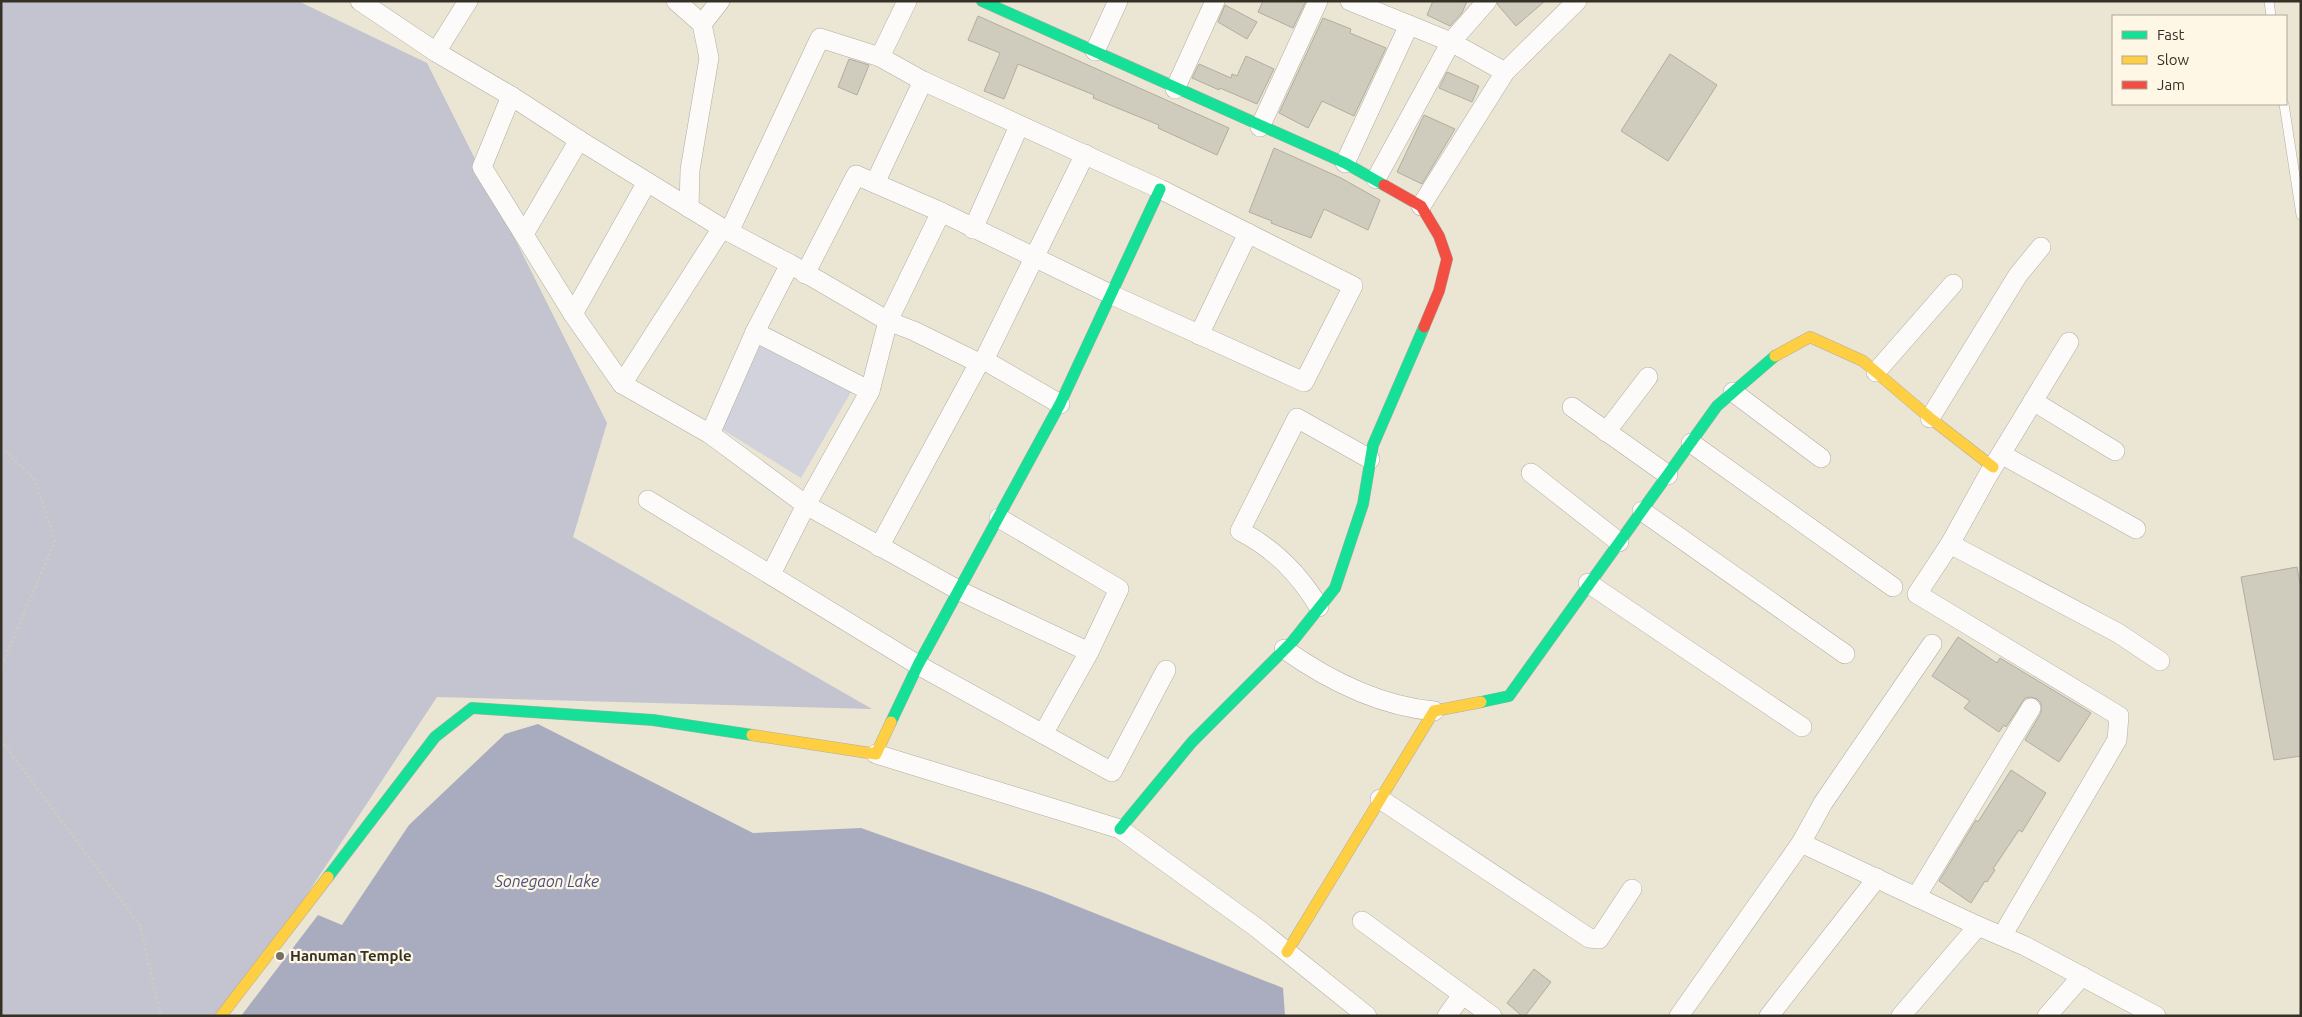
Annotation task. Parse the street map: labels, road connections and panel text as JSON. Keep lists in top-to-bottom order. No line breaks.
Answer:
{"water":["Sonegaon Lake"],"places":["Hanuman Temple"],"legend":["Fast","Slow","Jam"]}
